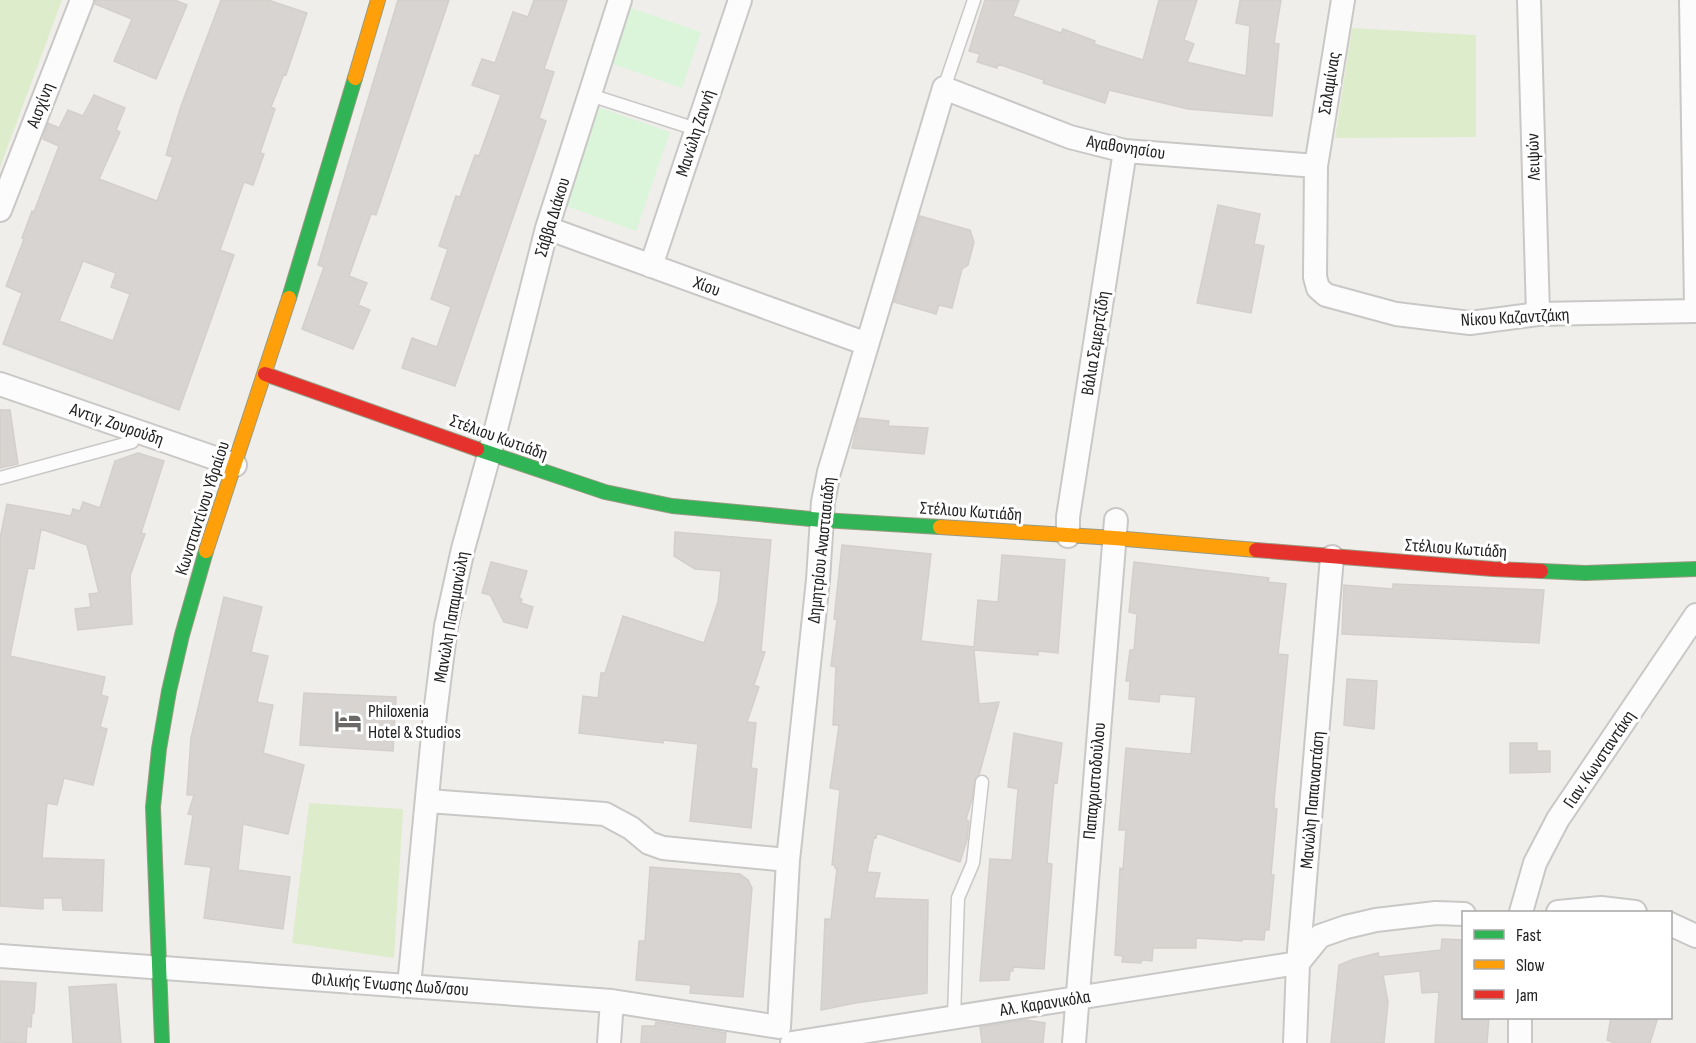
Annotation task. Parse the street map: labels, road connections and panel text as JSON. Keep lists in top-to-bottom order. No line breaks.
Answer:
{"streets":{"street":["Σαλαμίνας","Αισχίνη","Μανώλη Ζαννή","Αγαθονησίου","Λειψών","Σάββα Διάκου","Χίου","Νίκου Καζαντζάκη","Βάλια Σεμερτζίδη","Αντιγ. Ζουρούδη","Στέλιου Κωτιάδη","Κωνσταντίνου Υδραίου","Δημητρίου Αναστασιάδη","Μανώλη Παπαμανώλη","Γιαν. Κωνσταντάκη","Παπαχριστοδούλου","Μανώλη Παπαναστάση","Φιλικής Ένωσης Δωδ/σου","Αλ. Καρανικόλα"]},"crossings":[["Σαλαμίνας","Αγαθονησίου"],["Σαλαμίνας","Νίκου Καζαντζάκη"],["Μανώλη Ζαννή","Χίου"],["Αγαθονησίου","Νίκου Καζαντζάκη"],["Αγαθονησίου","Βάλια Σεμερτζίδη"],["Αγαθονησίου","Δημητρίου Αναστασιάδη"],["Λειψών","Νίκου Καζαντζάκη"],["Σάββα Διάκου","Χίου"],["Σάββα Διάκου","Στέλιου Κωτιάδη"],["Σάββα Διάκου","Μανώλη Παπαμανώλη"],["Χίου","Δημητρίου Αναστασιάδη"],["Βάλια Σεμερτζίδη","Στέλιου Κωτιάδη"],["Αντιγ. Ζουρούδη","Κωνσταντίνου Υδραίου"],["Στέλιου Κωτιάδη","Κωνσταντίνου Υδραίου"],["Στέλιου Κωτιάδη","Δημητρίου Αναστασιάδη"],["Στέλιου Κωτιάδη","Μανώλη Παπαμανώλη"],["Στέλιου Κωτιάδη","Παπαχριστοδούλου"],["Στέλιου Κωτιάδη","Μανώλη Παπαναστάση"],["Κωνσταντίνου Υδραίου","Φιλικής Ένωσης Δωδ/σου"],["Δημητρίου Αναστασιάδη","Φιλικής Ένωσης Δωδ/σου"],["Δημητρίου Αναστασιάδη","Αλ. Καρανικόλα"],["Μανώλη Παπαμανώλη","Φιλικής Ένωσης Δωδ/σου"],["Παπαχριστοδούλου","Αλ. Καρανικόλα"],["Μανώλη Παπαναστάση","Αλ. Καρανικόλα"],["Φιλικής Ένωσης Δωδ/σου","Αλ. Καρανικόλα"]],"places":{"hotel":["Philoxenia Hotel & Studios"]},"legend":["Fast","Slow","Jam"]}
